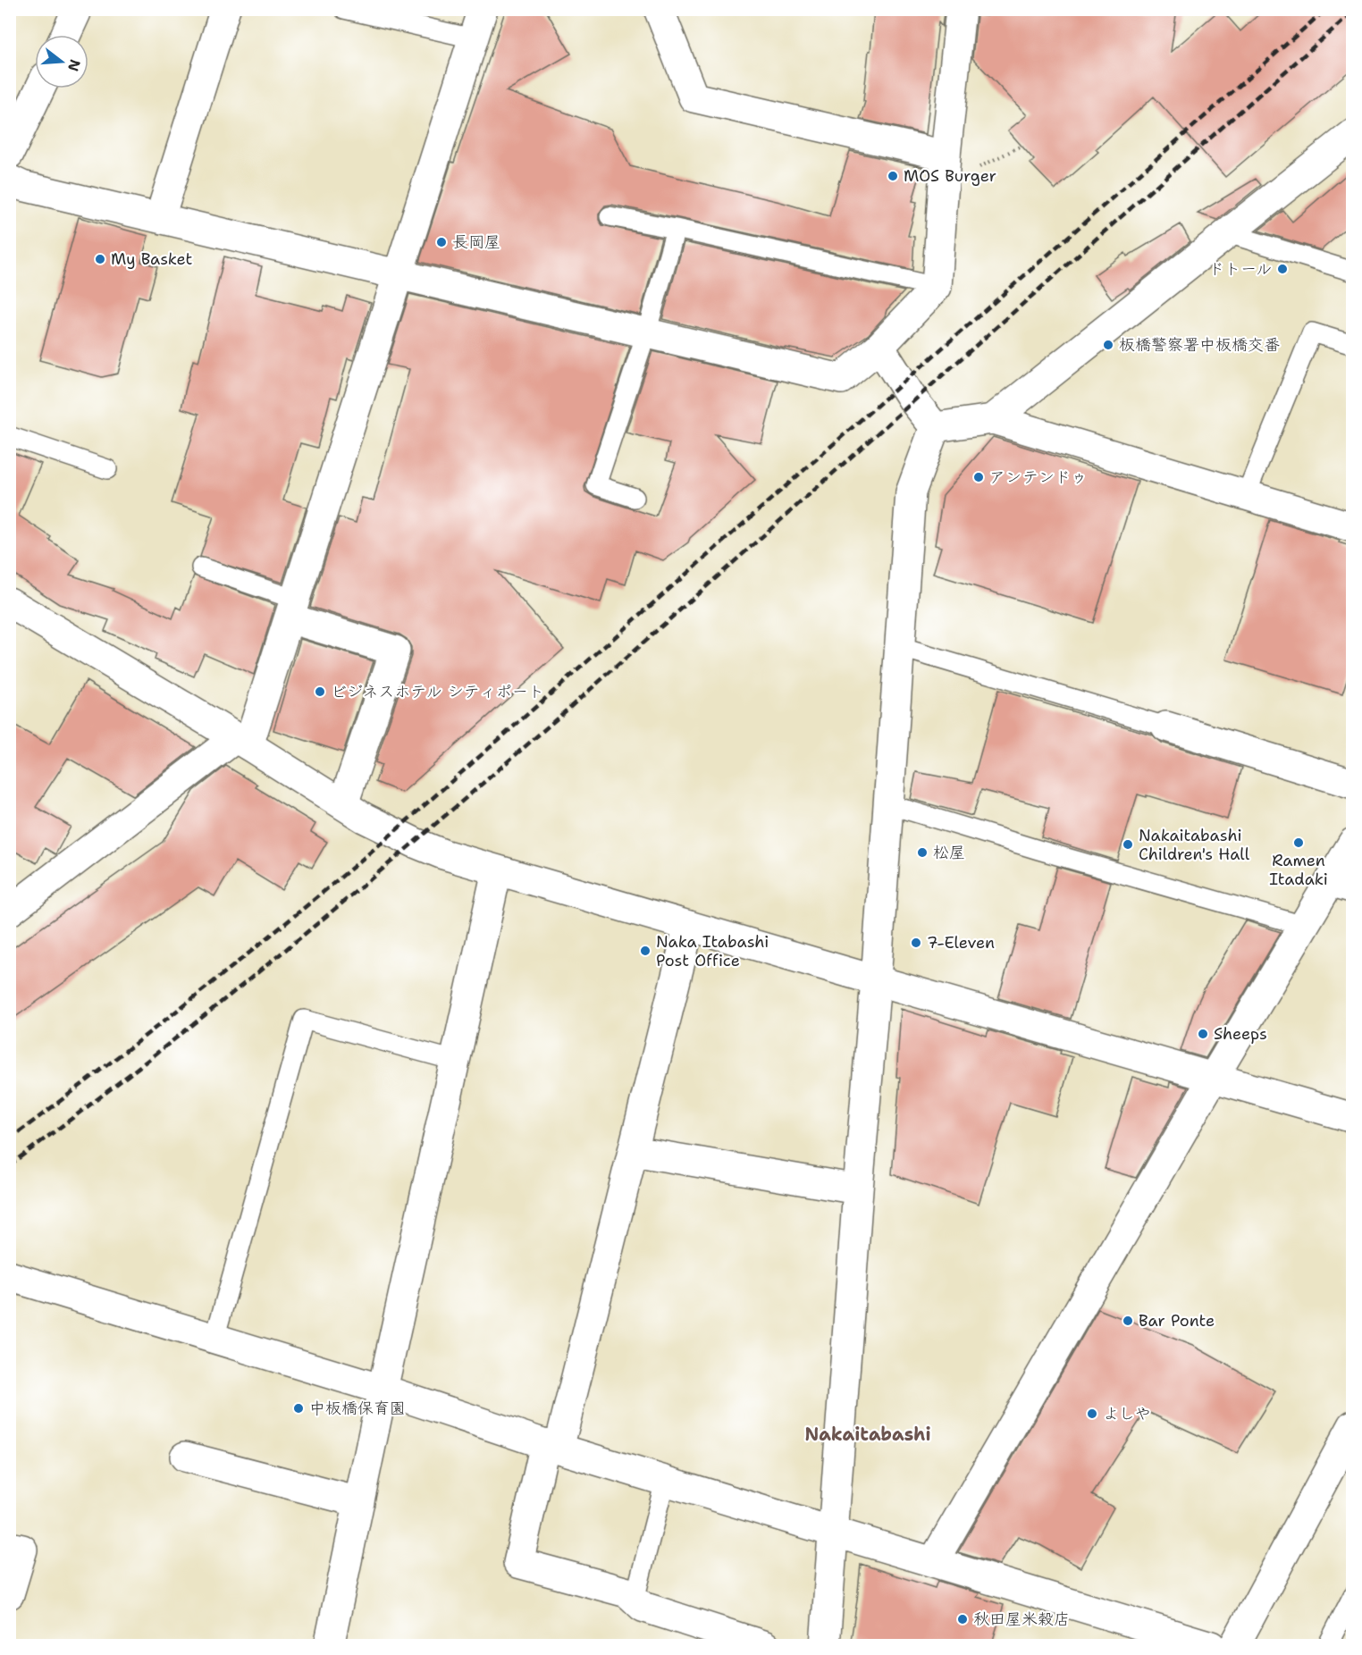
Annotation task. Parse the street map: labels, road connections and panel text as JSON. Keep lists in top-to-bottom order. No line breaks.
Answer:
{"districts":["Nakaitabashi"],"places":["MOS Burger","長岡屋","My Basket","ドトール","板橋警察署中板橋交番","アンテンドゥ","ビジネスホテル シティポート","Ramen Itadaki","Nakaitabashi Children's Hall","松屋","7-Eleven","Naka Itabashi Post Office","Sheeps","Bar Ponte","中板橋保育園","よしや","秋田屋米穀店"],"north":"right"}
